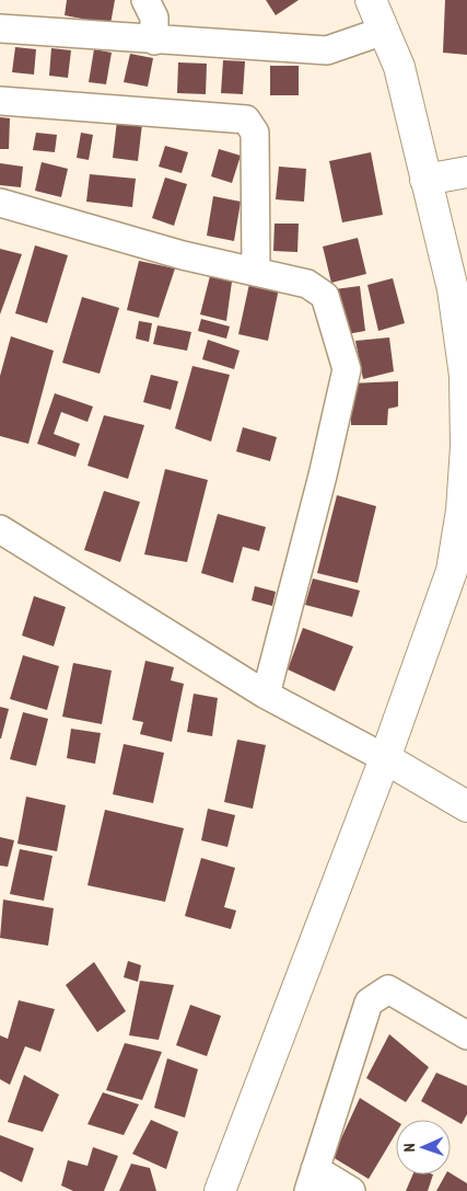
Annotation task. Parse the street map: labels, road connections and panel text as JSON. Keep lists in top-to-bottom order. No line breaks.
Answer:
{"north":"left"}
